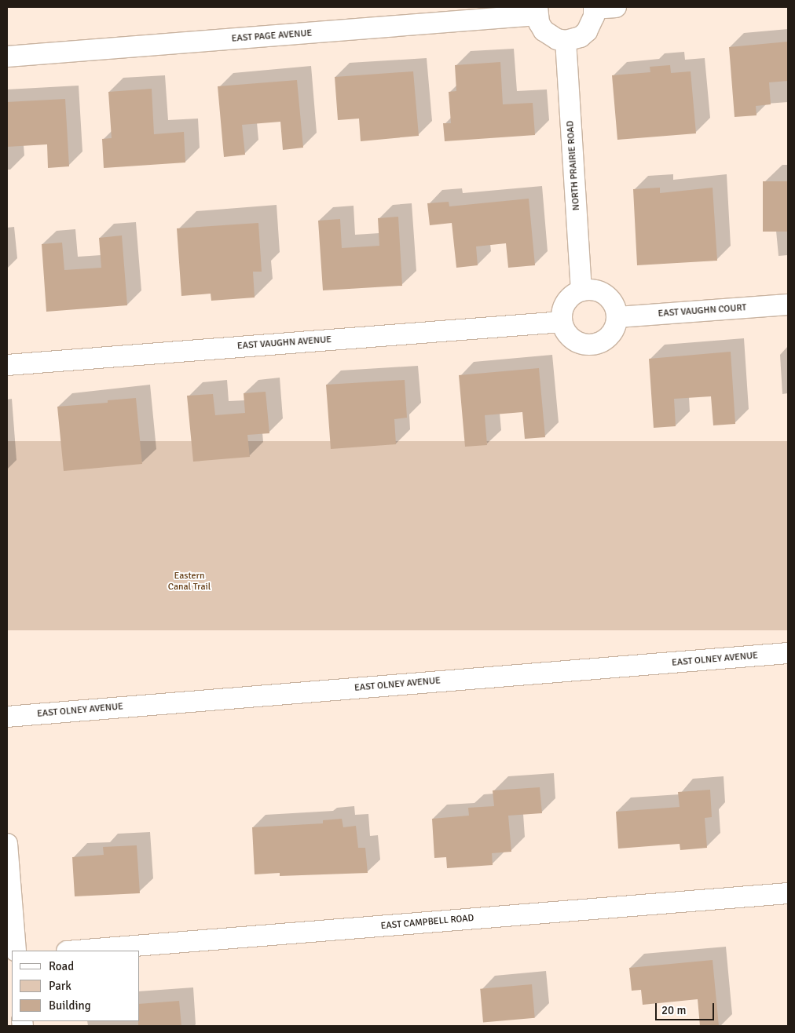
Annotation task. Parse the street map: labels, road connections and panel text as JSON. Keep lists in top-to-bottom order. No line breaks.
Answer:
{"streets":{"street":["EAST PAGE AVENUE","NORTH PRAIRIE ROAD","EAST VAUGHN COURT","EAST VAUGHN AVENUE","EAST OLNEY AVENUE","EAST CAMPBELL ROAD"]},"crossings":[["EAST PAGE AVENUE","NORTH PRAIRIE ROAD"],["NORTH PRAIRIE ROAD","EAST VAUGHN COURT"],["NORTH PRAIRIE ROAD","EAST VAUGHN AVENUE"],["EAST VAUGHN COURT","EAST VAUGHN AVENUE"]],"parks":["Eastern Canal Trail"],"legend":["Road","Park","Building"],"scale_bar":"20 m"}
